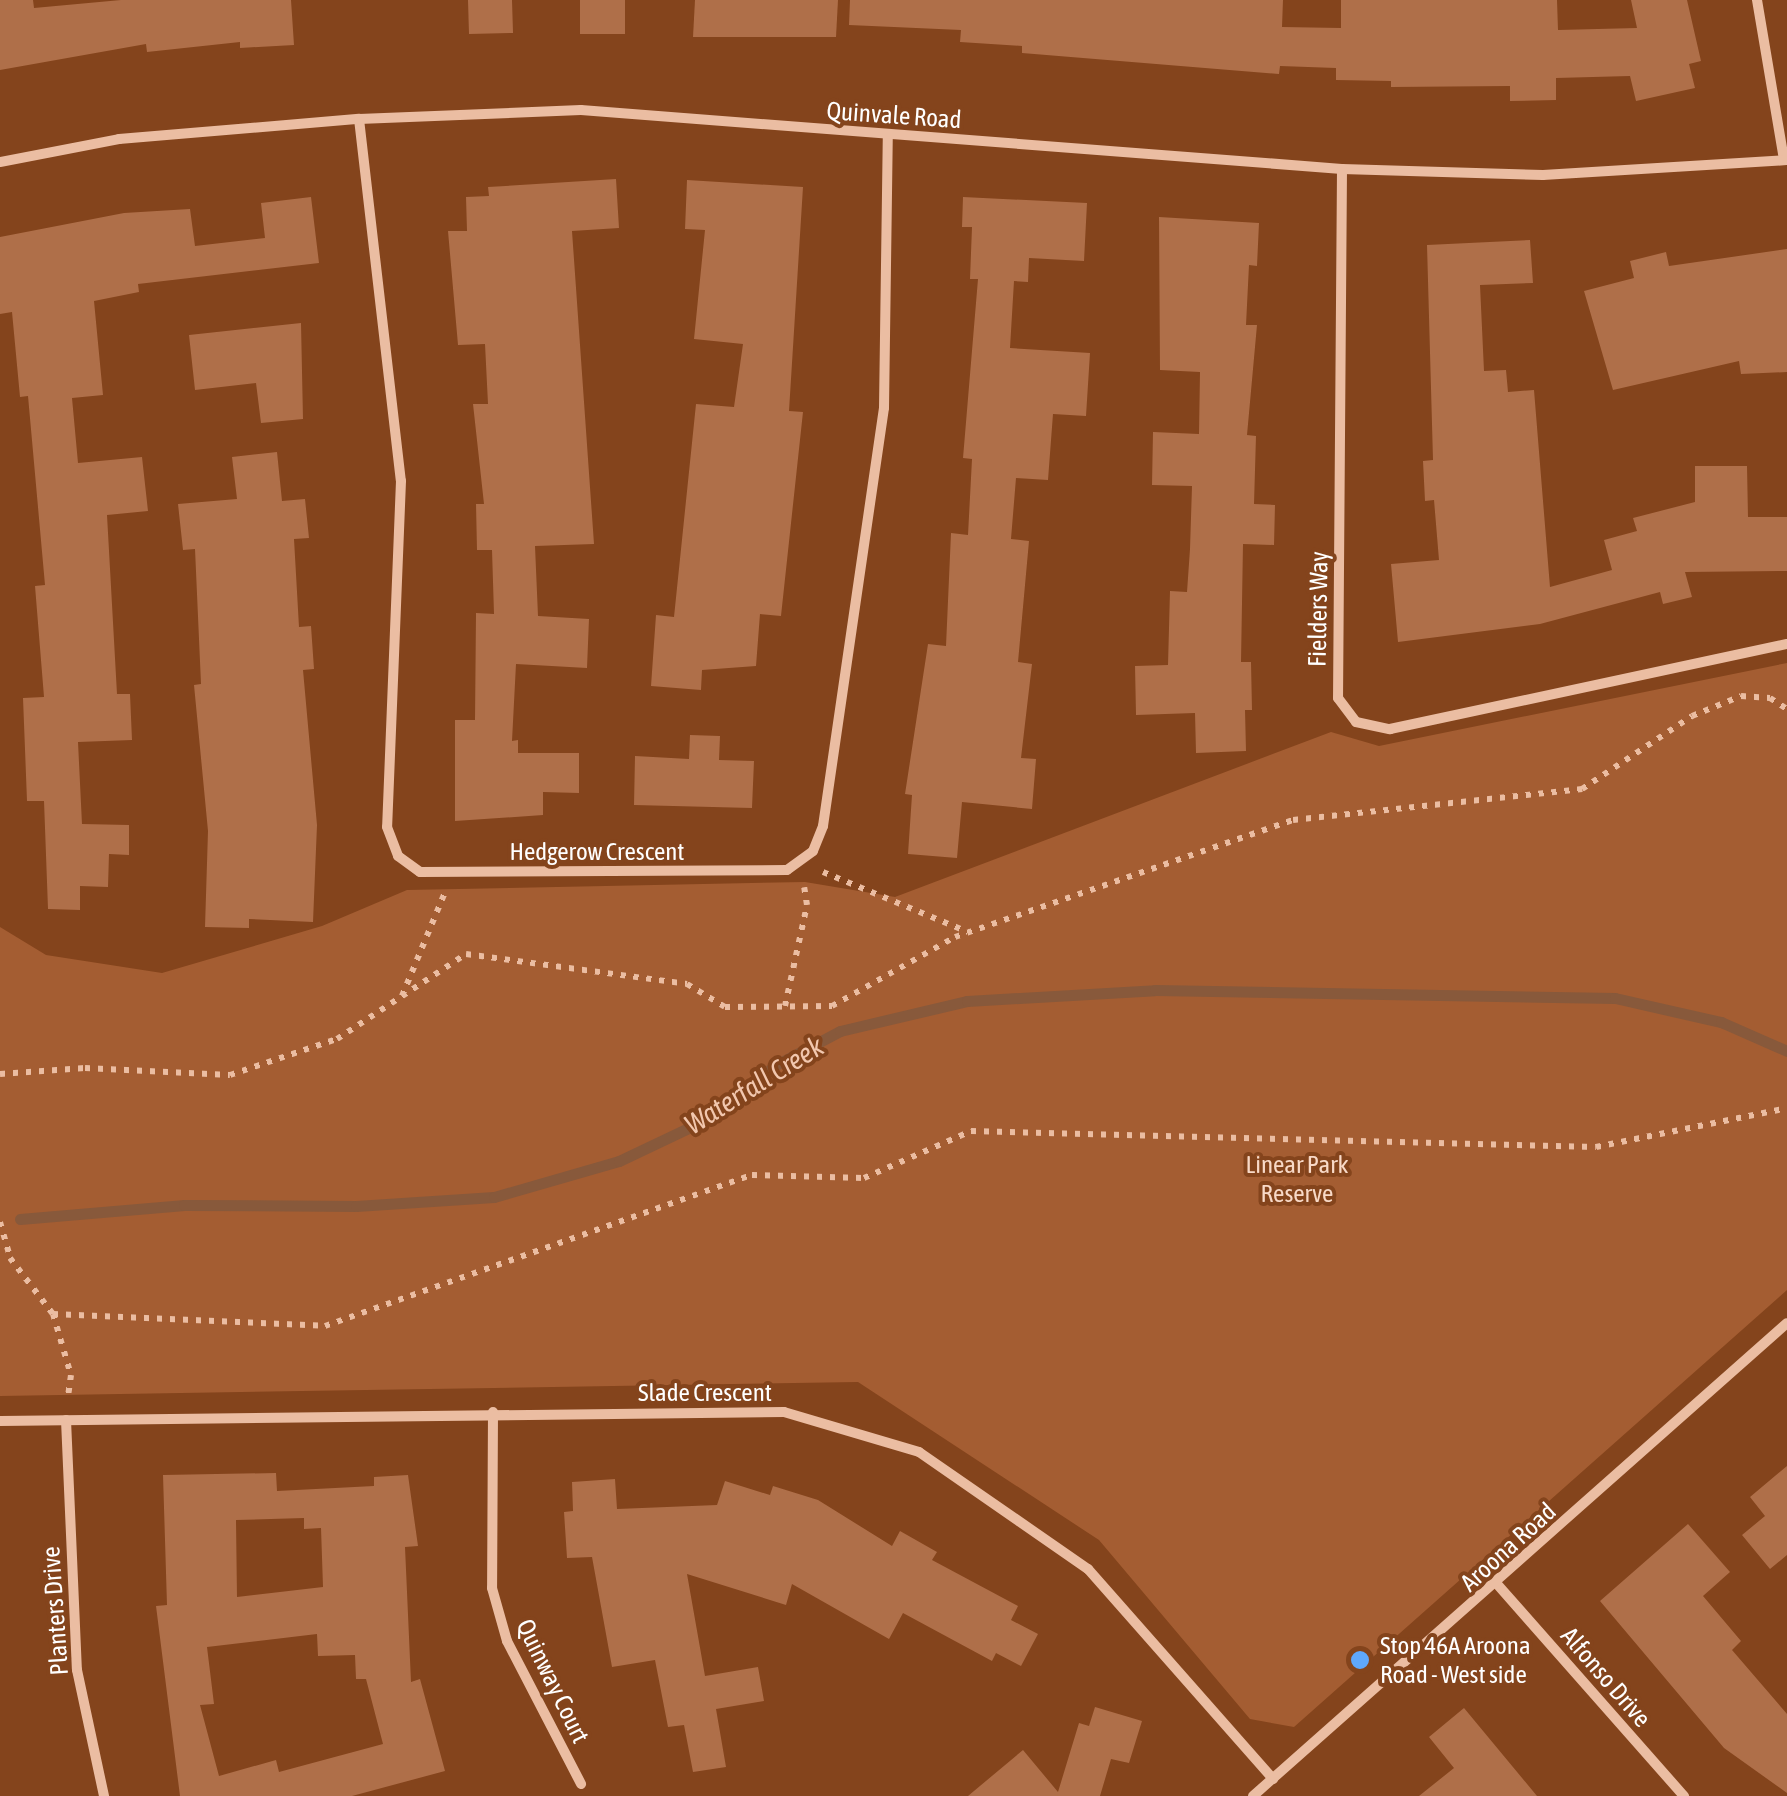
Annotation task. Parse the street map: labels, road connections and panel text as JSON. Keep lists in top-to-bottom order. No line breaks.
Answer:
{"streets":{"street":["Quinvale Road","Fielders Way","Hedgerow Crescent","Slade Crescent","Aroona Road","Planters Drive","Alfonso Drive","Quinway Court"]},"crossings":[["Quinvale Road","Fielders Way"],["Quinvale Road","Hedgerow Crescent"],["Slade Crescent","Aroona Road"],["Slade Crescent","Planters Drive"],["Slade Crescent","Quinway Court"],["Aroona Road","Alfonso Drive"]],"water":["Waterfall Creek"],"parks":["Linear Park Reserve"],"places":["Stop 46A Aroona Road - West side"]}
